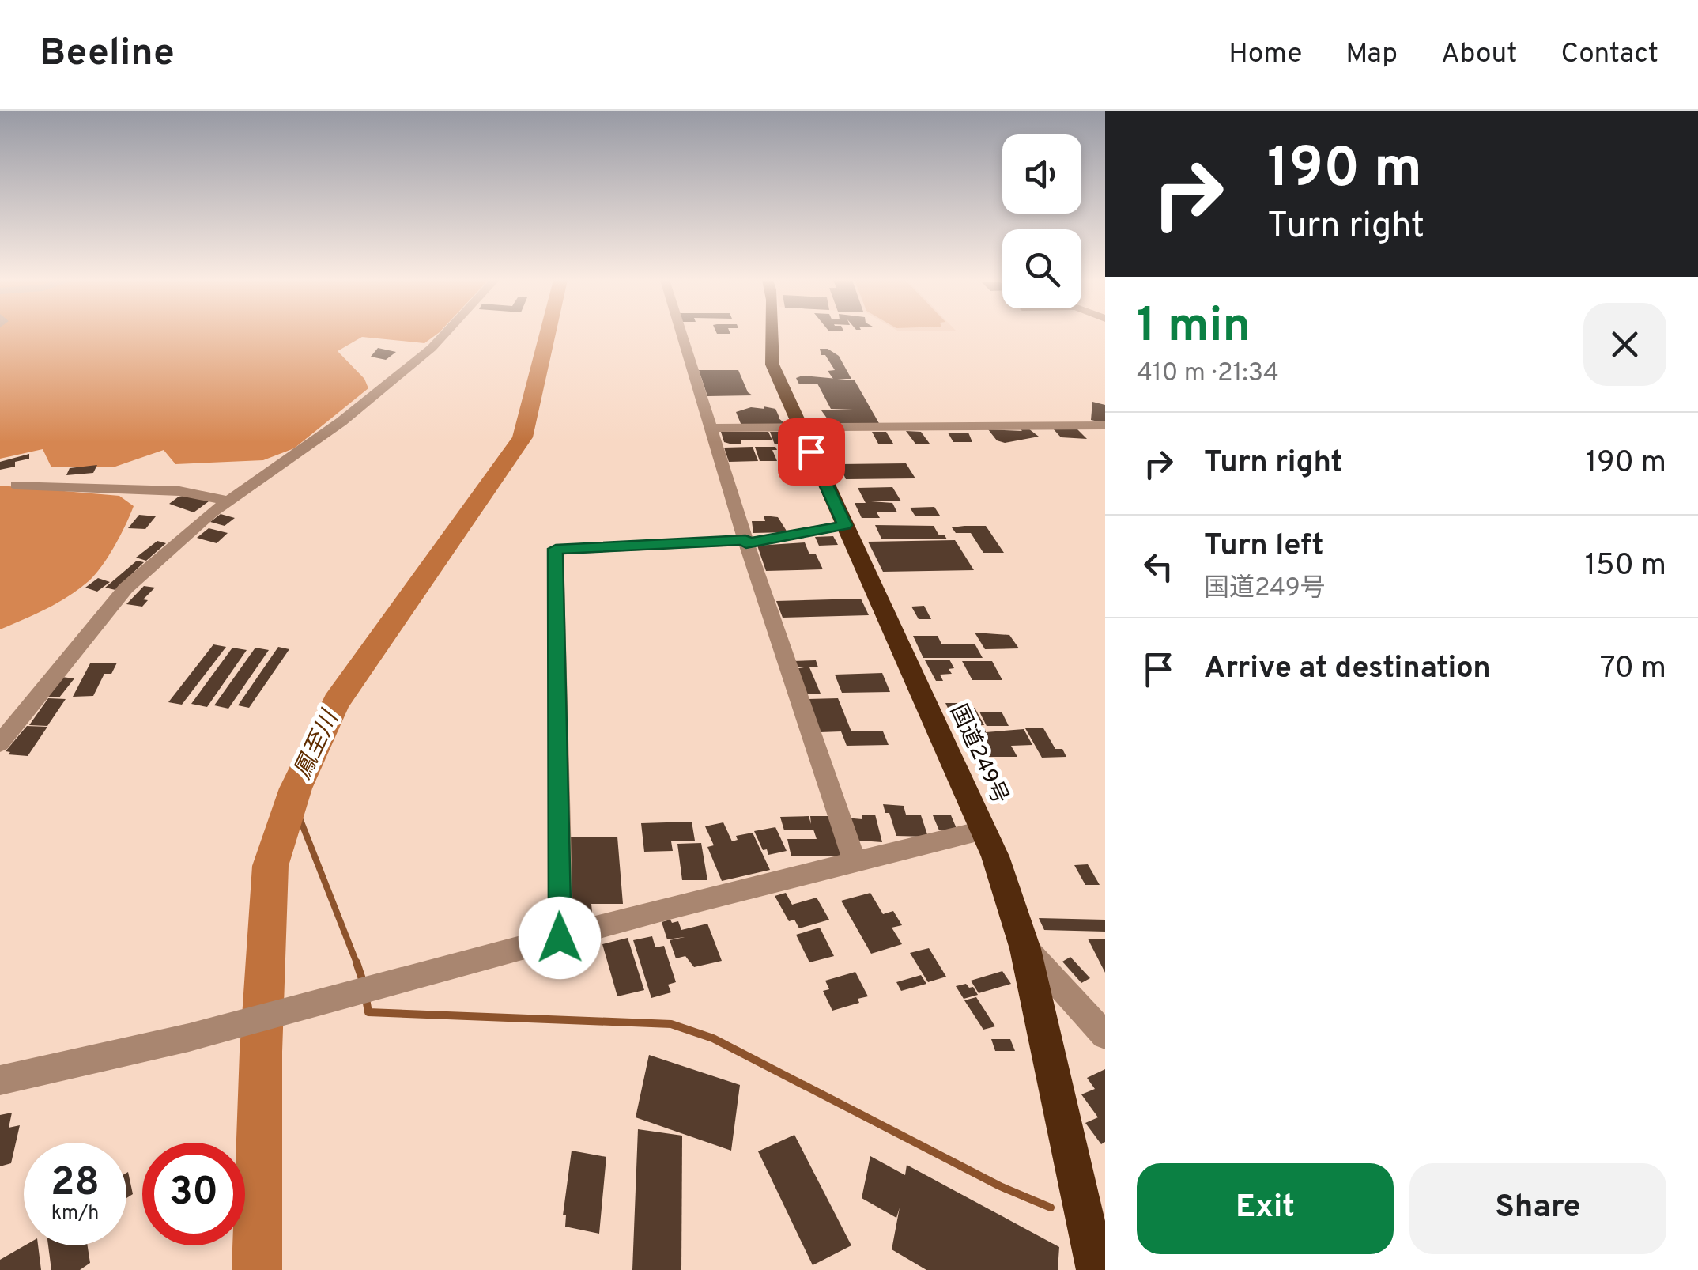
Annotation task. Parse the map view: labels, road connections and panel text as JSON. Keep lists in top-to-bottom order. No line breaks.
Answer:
{"streets":{"highway":["国道249号"]},"water":["鳳至川"],"page":{"header":"Beeline","nav":["Home","Map","About","Contact"],"turn":["190 m","Turn right"],"heading":["1 min","410 m · 21:34"],"list":[{"name":"Turn right","value":"190 m"},{"name":"Turn left","note":"国道249号","value":"150 m"},{"name":"Arrive at destination","value":"70 m"}],"speed":"28 km/h","limit":"30","buttons":["Exit","Share"]}}
